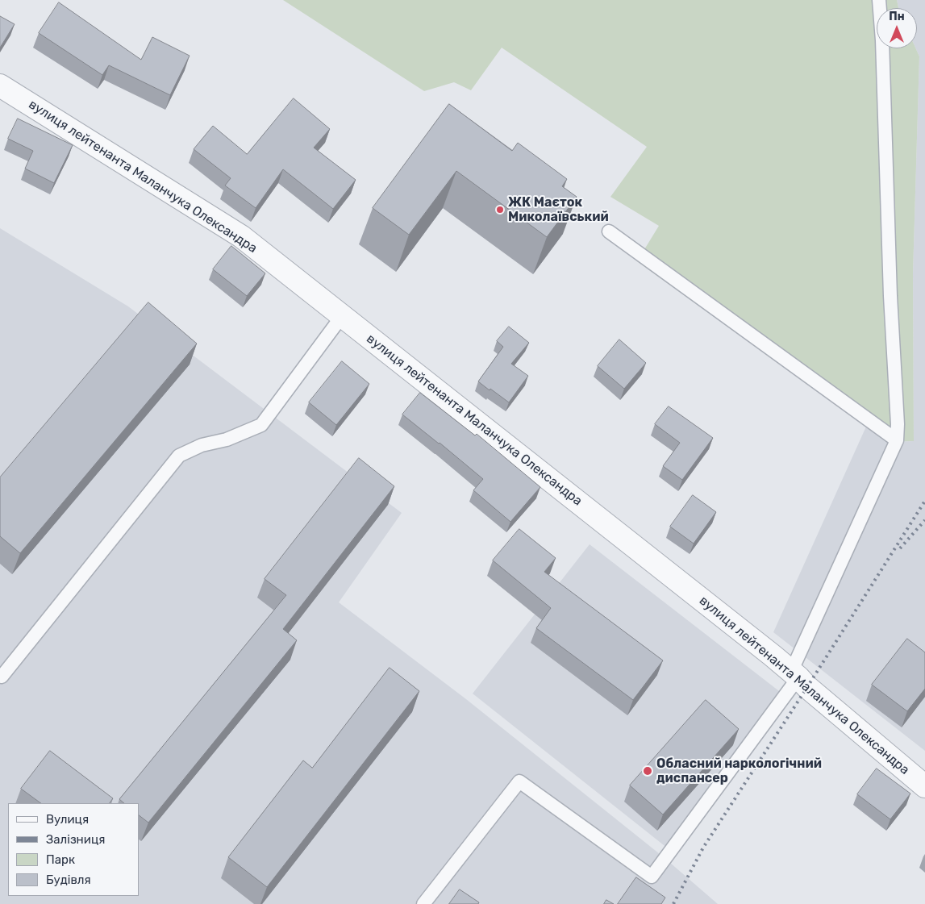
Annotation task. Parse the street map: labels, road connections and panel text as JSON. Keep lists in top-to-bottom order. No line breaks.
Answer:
{"streets":{"street":["вулиця лейтенанта Маланчука Олександра"]},"places":["ЖК Маєток Миколаївський","Обласний наркологічний диспансер"],"legend":["Вулиця","Залізниця","Парк","Будівля"],"north":"top"}
